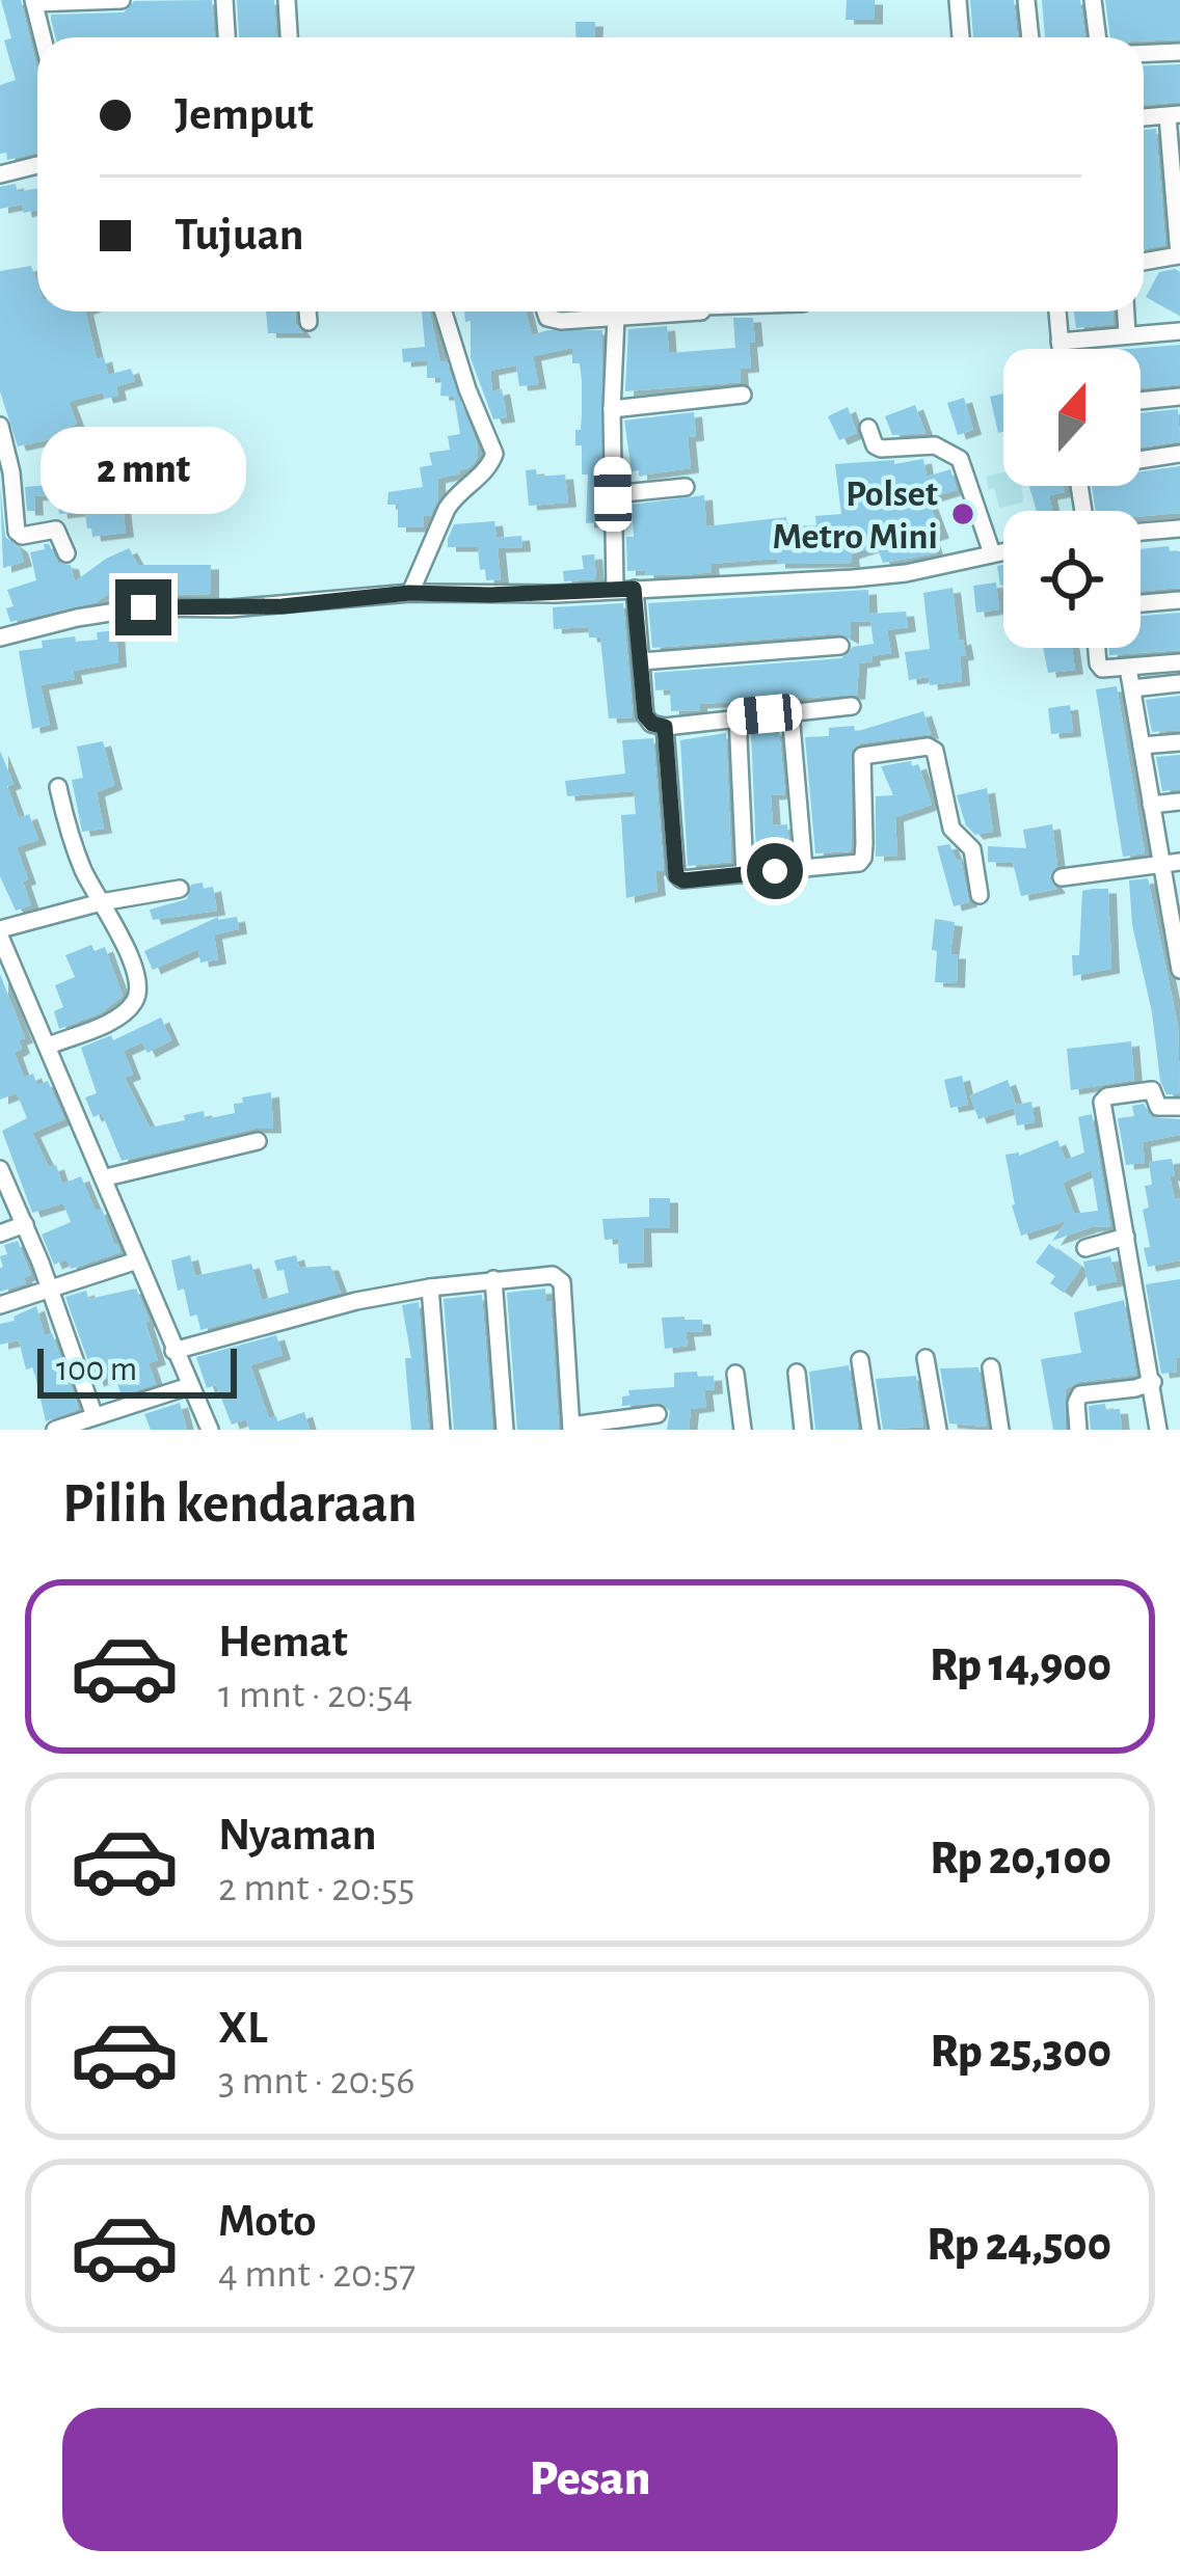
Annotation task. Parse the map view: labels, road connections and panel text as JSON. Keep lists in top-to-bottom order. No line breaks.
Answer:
{"places":["Polset Metro Mini"],"scale_bar":"100 m","north":"top","page":{"banner":["Jemput","Tujuan"],"bubble":"2 mnt","scale":"100 m","heading":"Pilih kendaraan","list":[{"name":"Hemat","note":"1 mnt · 20:54","value":"Rp 14,900"},{"name":"Nyaman","note":"2 mnt · 20:55","value":"Rp 20,100"},{"name":"XL","note":"3 mnt · 20:56","value":"Rp 25,300"},{"name":"Moto","note":"4 mnt · 20:57","value":"Rp 24,500"}],"buttons":"Pesan"}}
